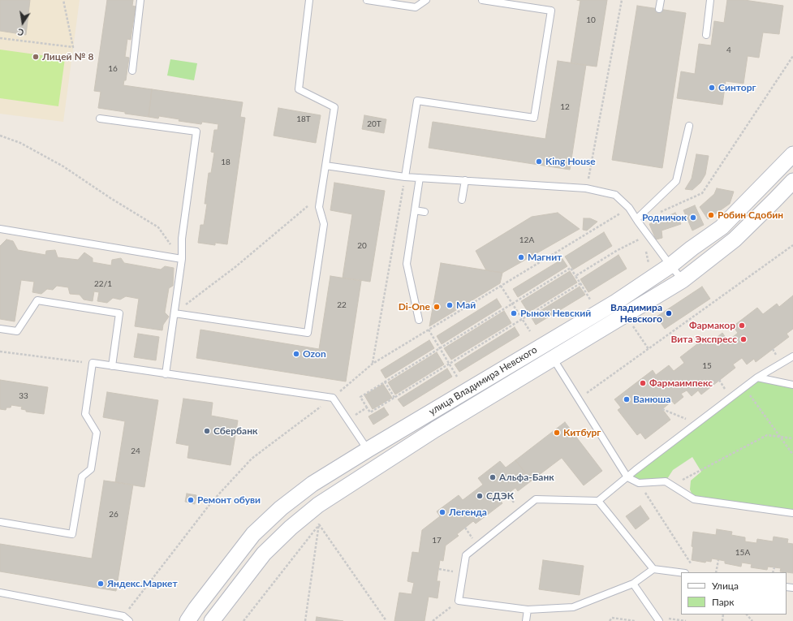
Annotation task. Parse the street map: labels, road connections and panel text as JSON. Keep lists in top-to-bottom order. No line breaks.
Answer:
{"streets":{"street":["улица Владимира Невского"]},"places":["Лицей № 8","Синторг","King House","Робин Сдобин","Родничок","Магнит","Май","Di-One","Рынок Невский","Владимира Невского","Фармакор","Вита Экспресс","Ozon","Фармаимпекс","Ванюша","Сбербанк","Китбург","Альфа-Банк","СДЭК","Ремонт обуви","Легенда","Яндекс.Маркет"],"house_numbers":["10","4","16","12","18Т","20Т","18","12А","20","22/1","22","15","33","24","26","17","15А"],"legend":["Улица","Парк"],"north":"bottom"}
